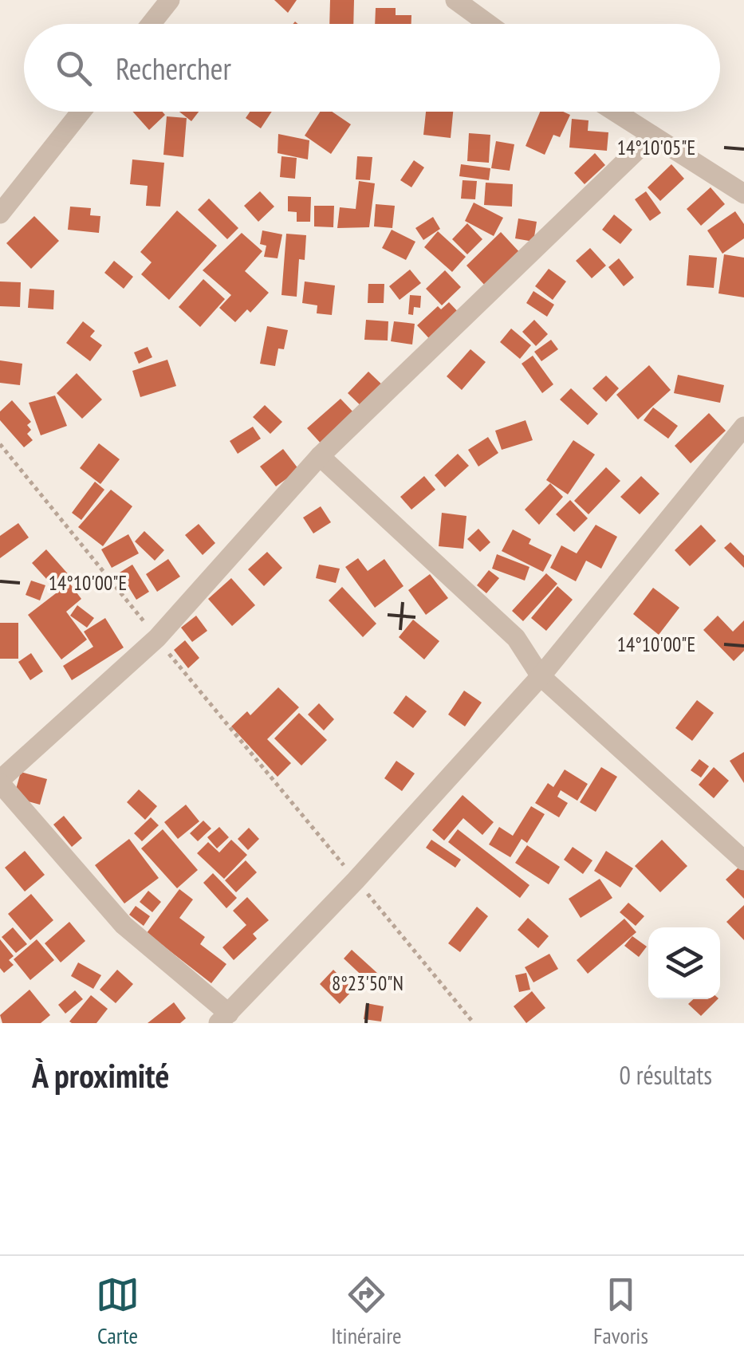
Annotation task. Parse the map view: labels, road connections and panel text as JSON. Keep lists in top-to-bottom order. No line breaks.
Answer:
{"page":{"search":"Rechercher","heading":["À proximité","0 résultats"],"nav":["Carte","Itinéraire","Favoris"]},"coordinates":["14°10'05\"E","14°10'00\"E","8°23'50\"N"]}
